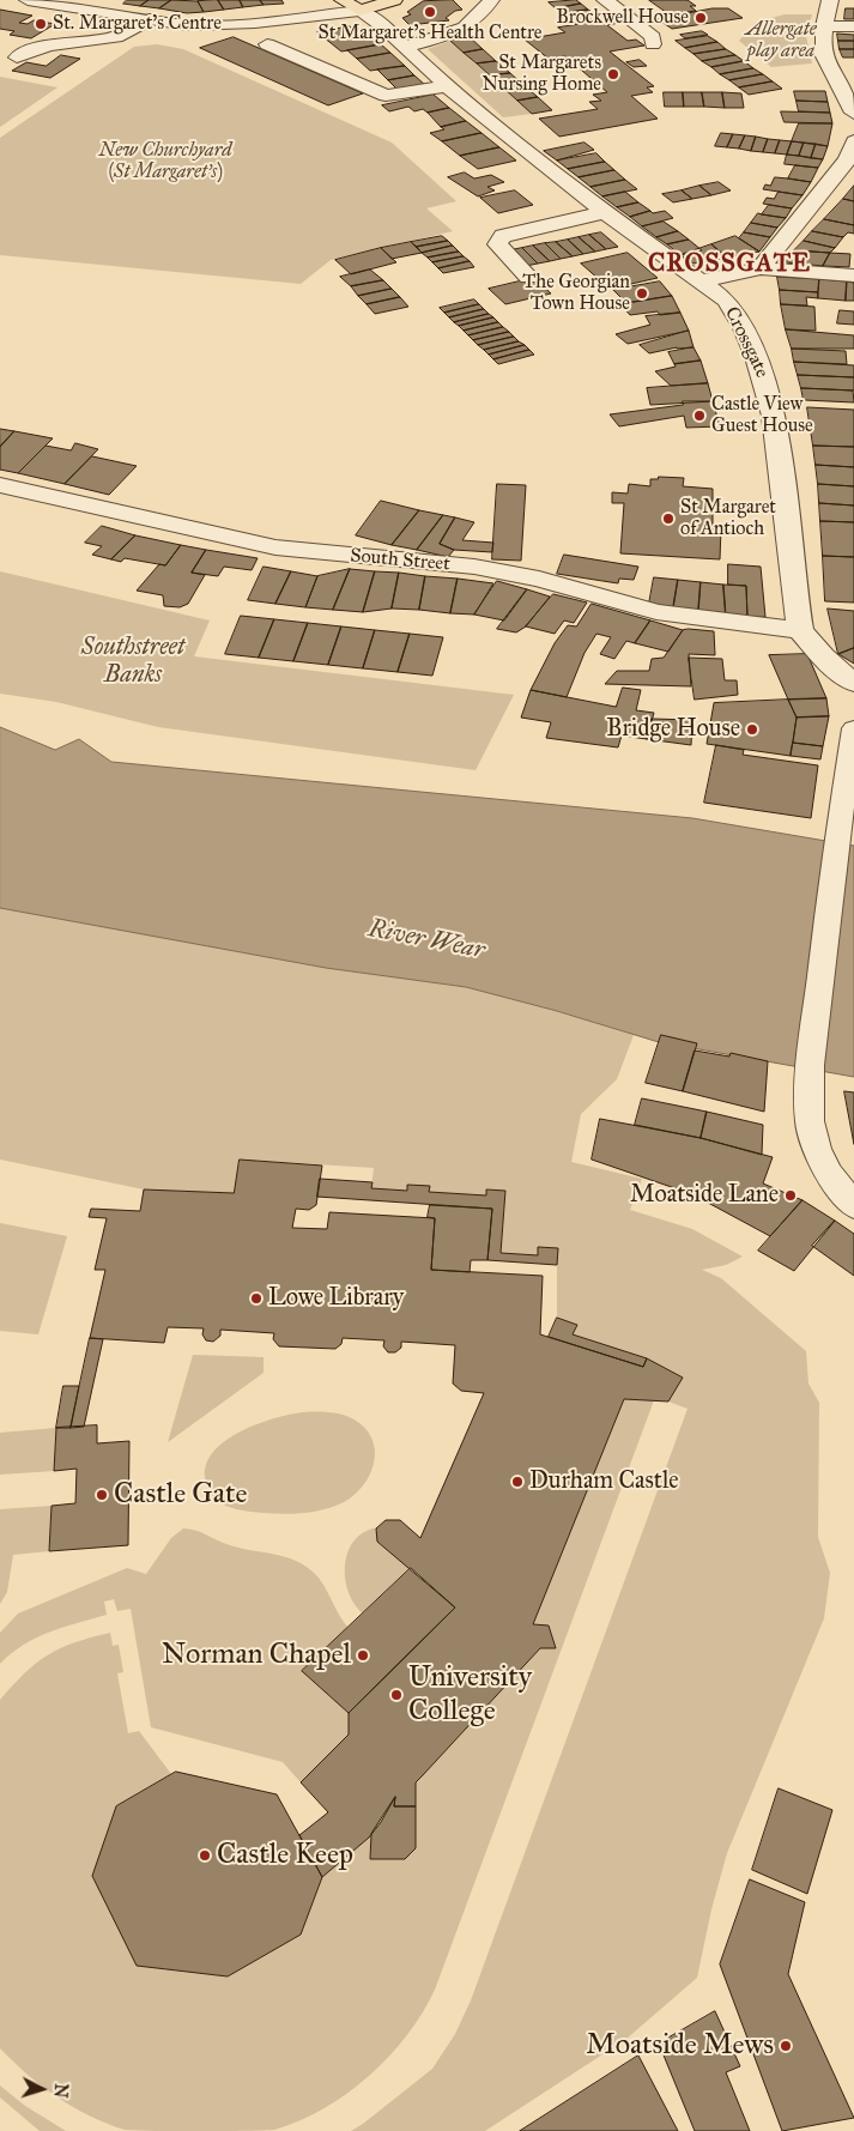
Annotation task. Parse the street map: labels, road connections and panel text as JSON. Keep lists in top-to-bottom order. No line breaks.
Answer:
{"streets":{"street":["Crossgate","South Street"]},"crossings":[["Crossgate","South Street"]],"districts":["CROSSGATE"],"water":["River Wear"],"parks":["Allergate play area","New Churchyard (St Margaret's)","Southstreet Banks"],"places":["St Margaret's Health Centre","Brockwell House","St. Margaret's Centre","St Margarets Nursing Home","The Georgian Town House","Castle View Guest House","St Margaret of Antioch","Bridge House","Moatside Lane","Lowe Library","Durham Castle","Castle Gate","Norman Chapel","University College","Castle Keep","Moatside Mews"],"north":"right"}
